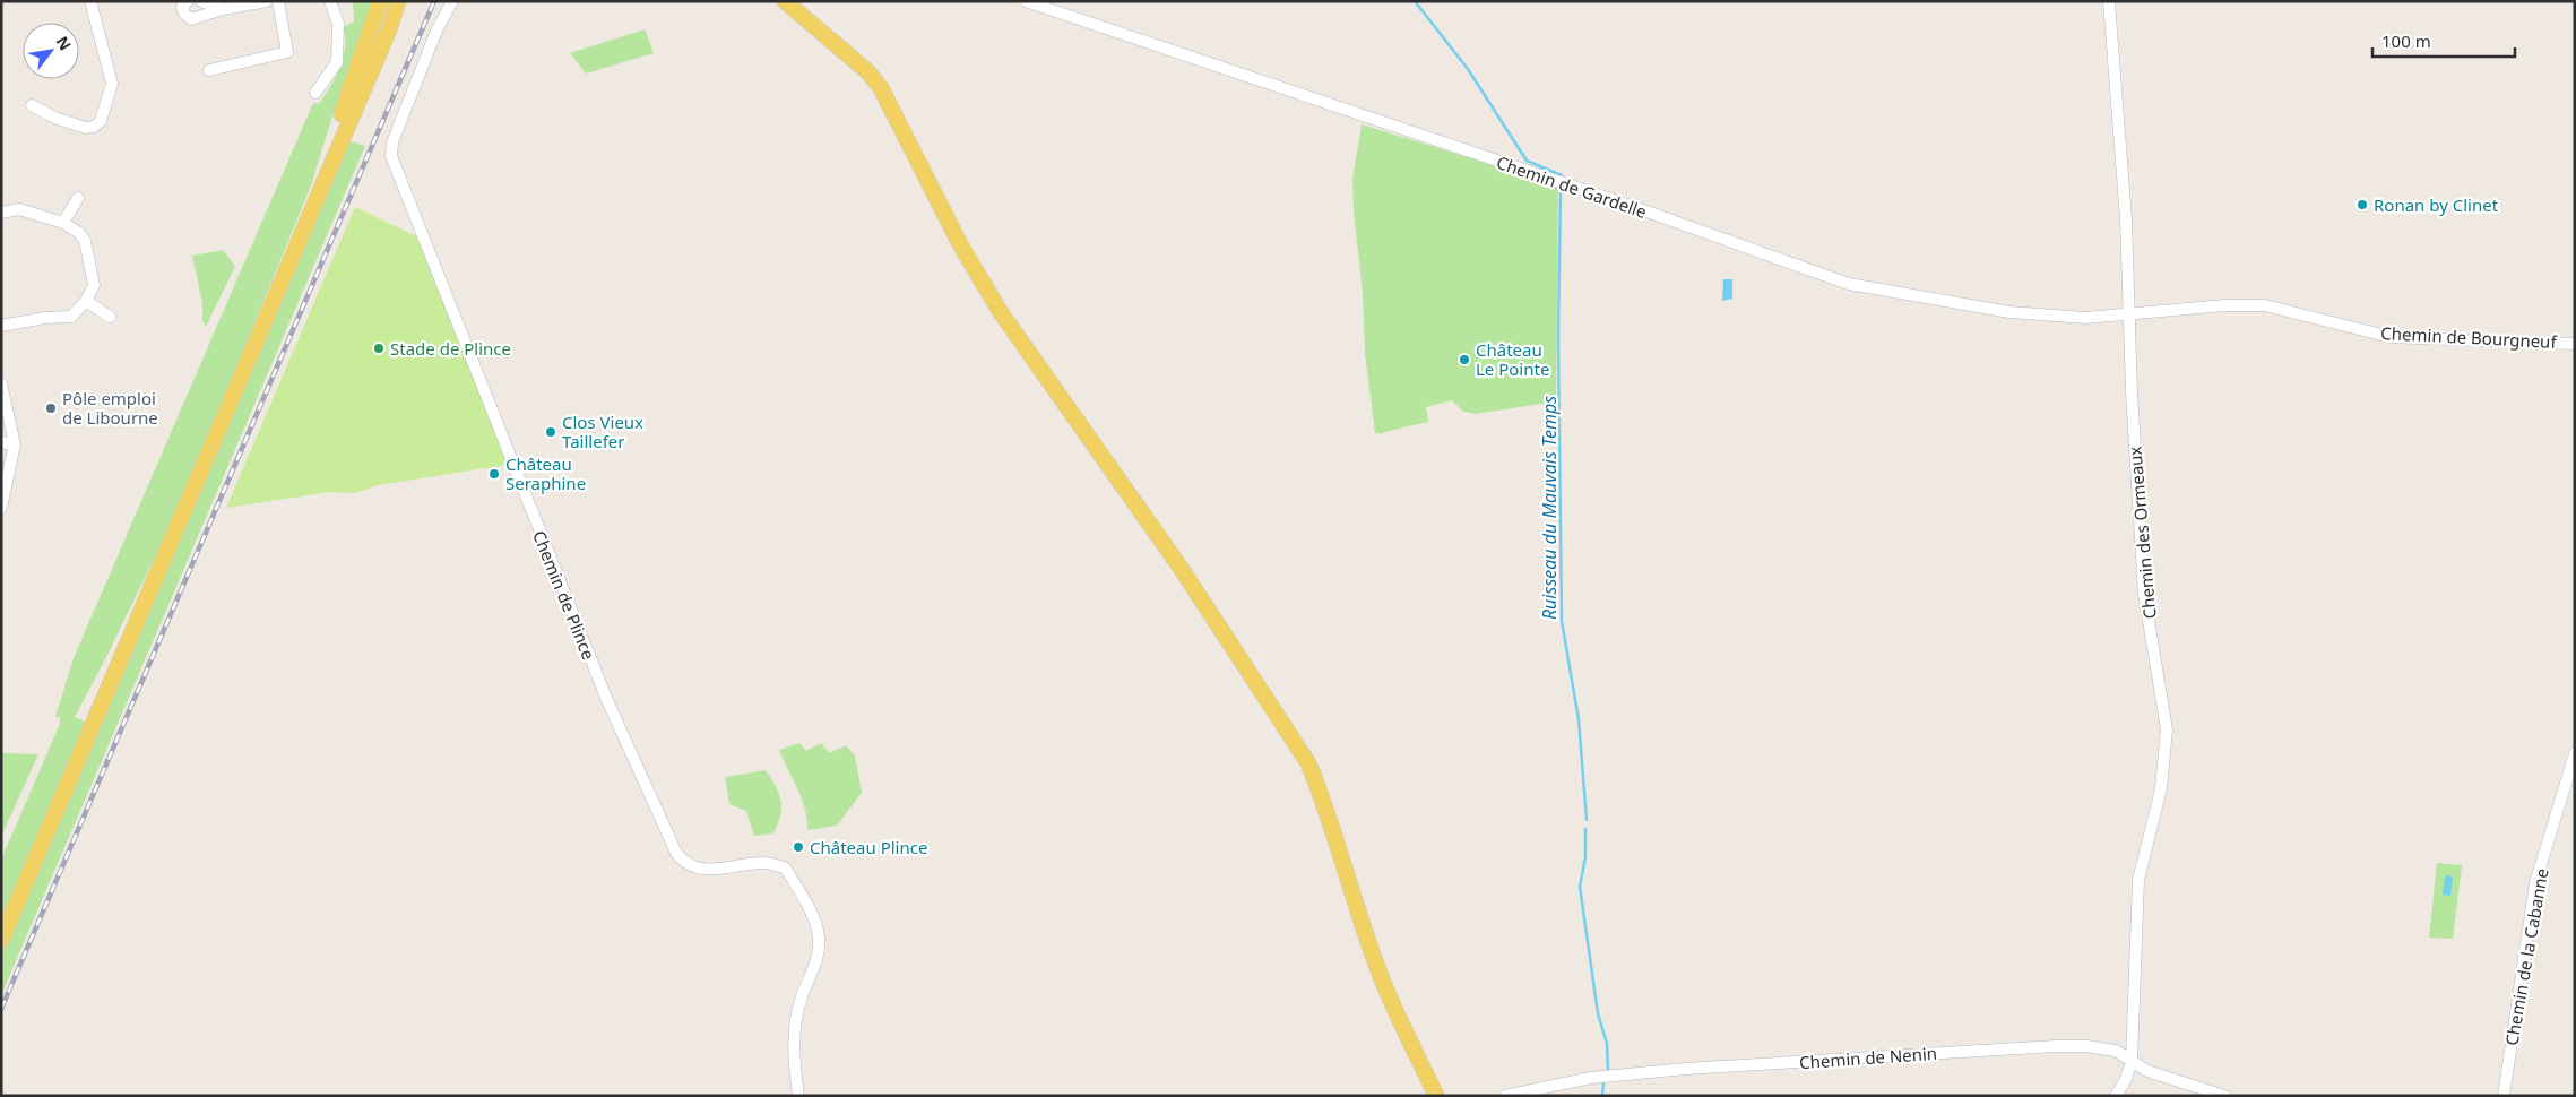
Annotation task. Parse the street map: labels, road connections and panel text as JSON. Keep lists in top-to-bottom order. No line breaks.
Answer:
{"streets":{"street":["Chemin de Gardelle","Chemin de Bourgneuf","Chemin des Ormeaux","Chemin de Plince","Chemin de la Cabanne","Chemin de Nenin"]},"crossings":[["Chemin de Gardelle","Chemin de Bourgneuf"],["Chemin de Gardelle","Chemin des Ormeaux"],["Chemin de Bourgneuf","Chemin des Ormeaux"],["Chemin des Ormeaux","Chemin de Nenin"]],"water":["Ruisseau du Mauvais Temps"],"places":["Ronan by Clinet","Stade de Plince","Château Le Pointe","Pôle emploi de Libourne","Clos Vieux Taillefer","Château Seraphine","Château Plince"],"scale_bar":"100 m","north":"top right"}
